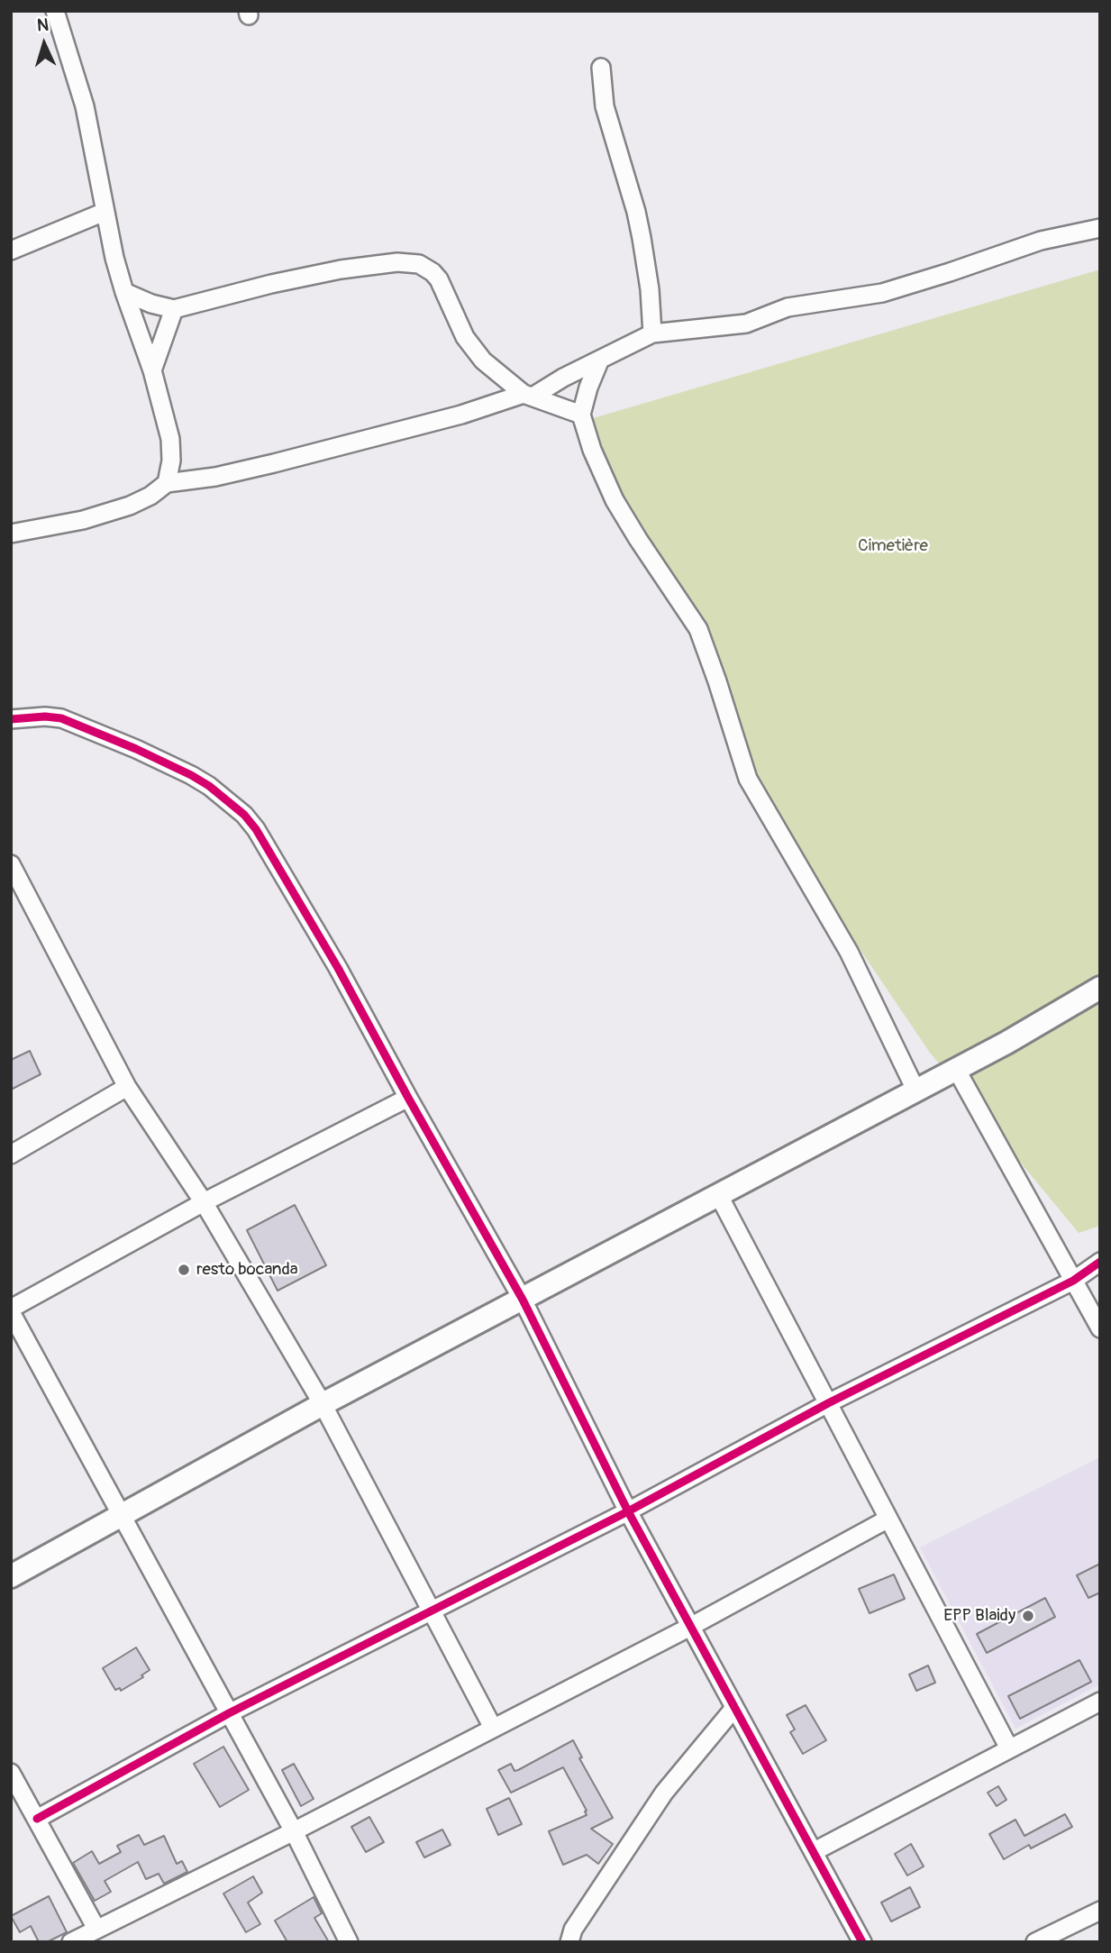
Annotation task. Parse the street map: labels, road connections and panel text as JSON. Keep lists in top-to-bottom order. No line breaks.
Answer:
{"parks":["Cimetière"],"places":["resto bocanda","EPP Blaidy"],"north":"top"}
